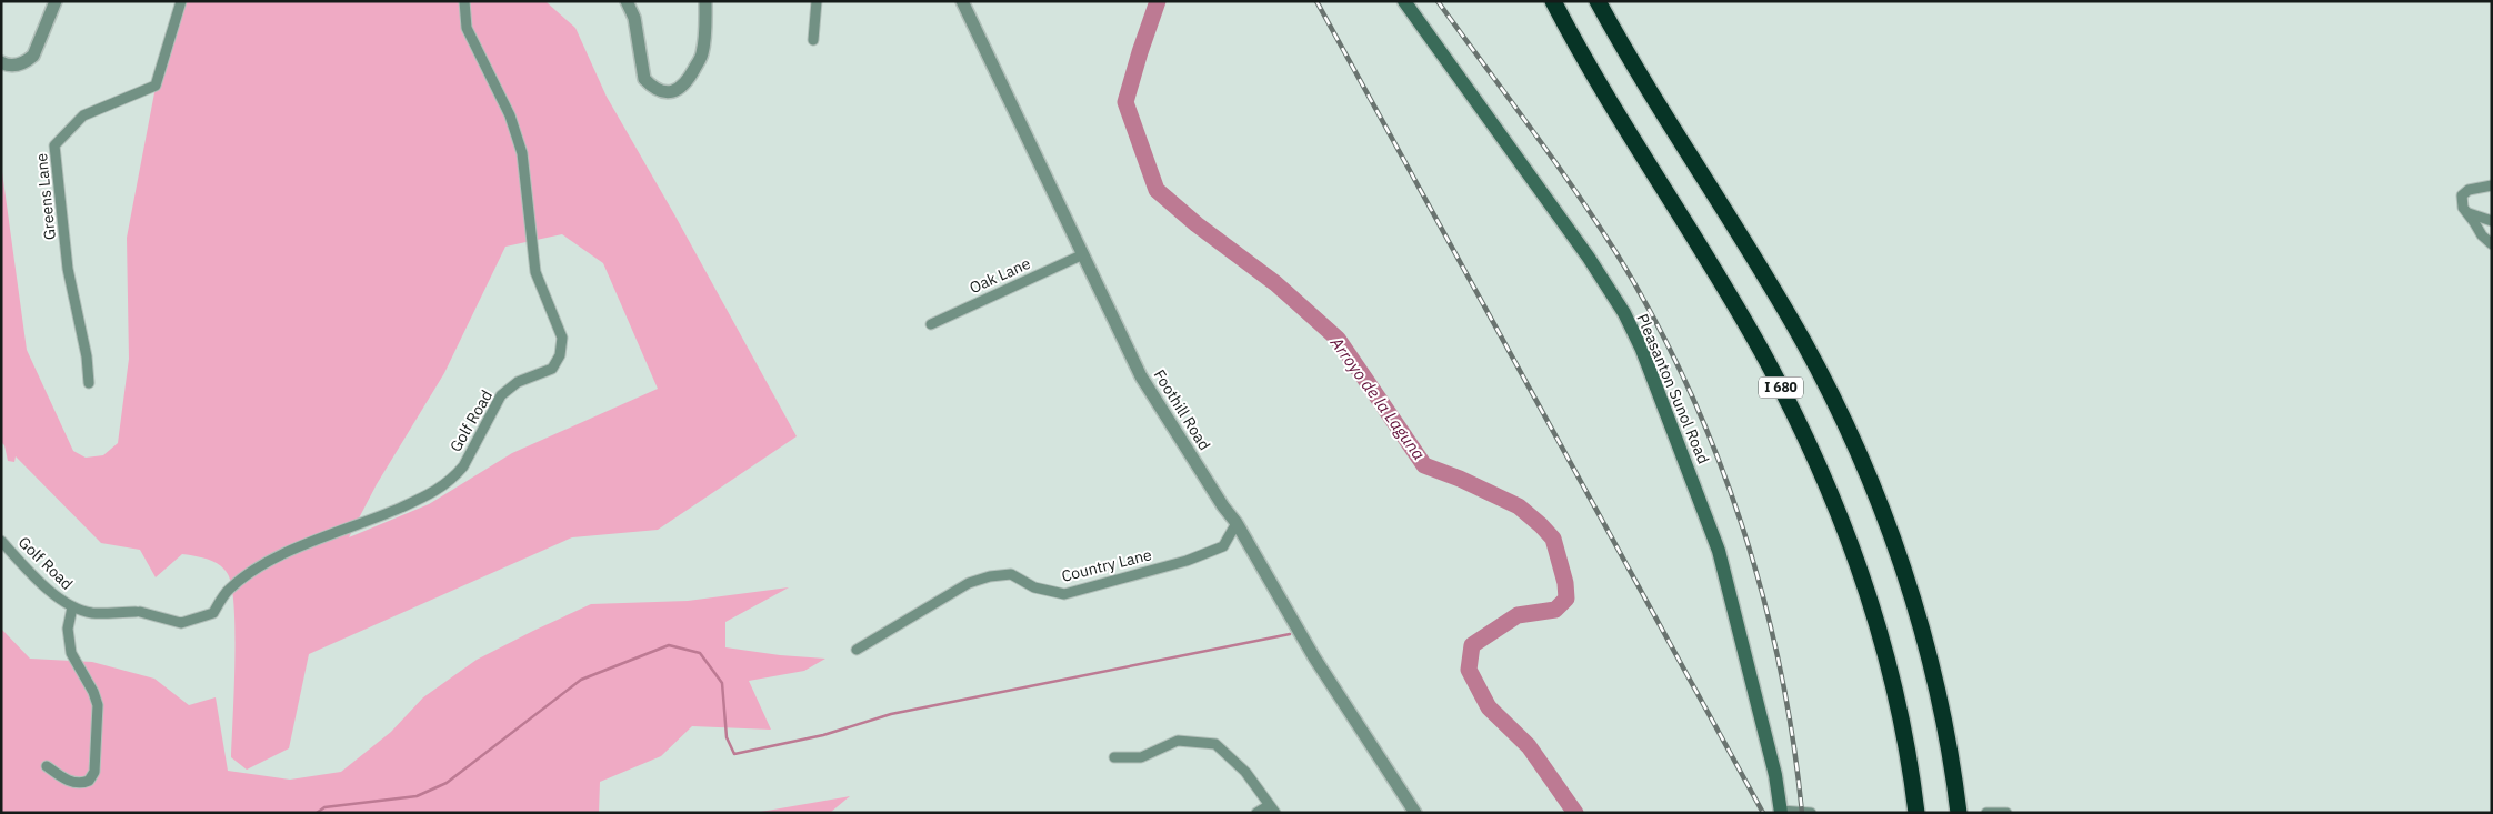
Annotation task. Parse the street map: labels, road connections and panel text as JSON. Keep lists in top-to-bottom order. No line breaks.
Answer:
{"streets":{"highway":["I 680"],"main road":["Pleasanton Sunol Road"],"street":["Greens Lane","Oak Lane","Foothill Road","Golf Road","Country Lane"]},"crossings":[["Oak Lane","Foothill Road"],["Foothill Road","Country Lane"]],"water":["Arroyo de la Laguna"]}
